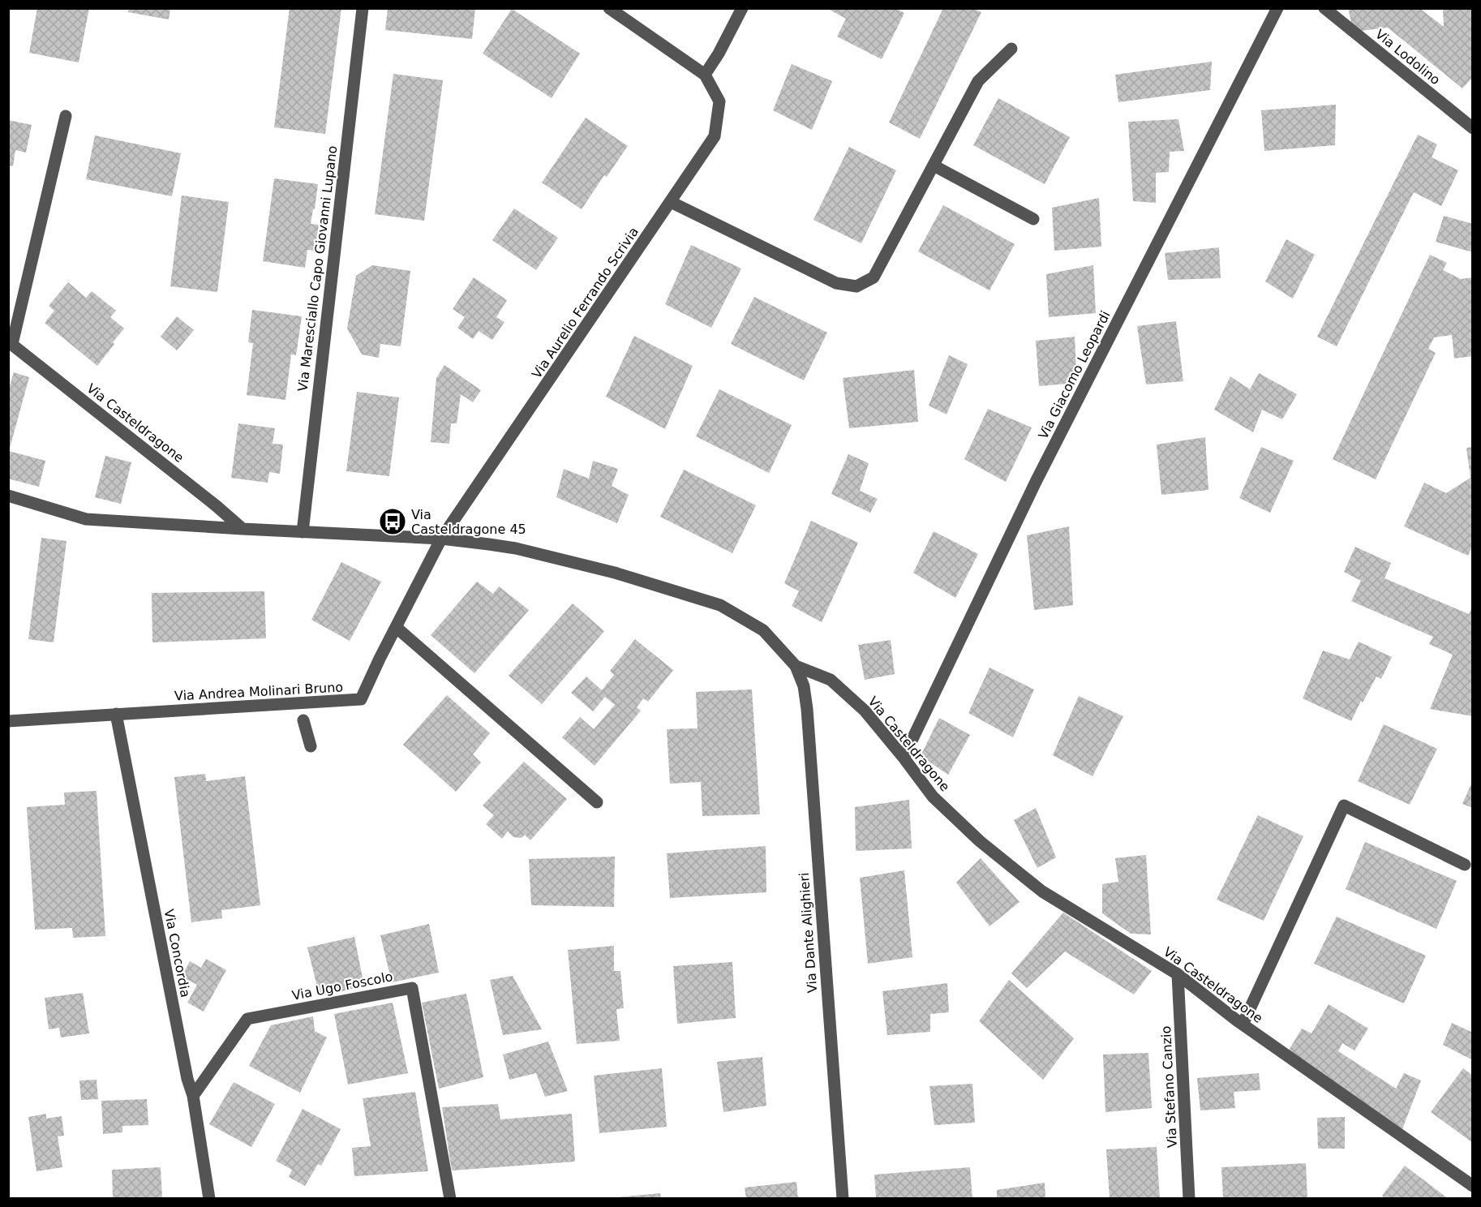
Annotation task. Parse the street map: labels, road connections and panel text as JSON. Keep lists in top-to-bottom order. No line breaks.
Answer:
{"streets":{"street":["Via Lodolino","Via Maresciallo Capo Giovanni Lupano","Via Aurelio Ferrando Scrivia","Via Giacomo Leopardi","Via Casteldragone","Via Andrea Molinari Bruno","Via Dante Alighieri","Via Concordia","Via Ugo Foscolo","Via Stefano Canzio"]},"crossings":[["Via Maresciallo Capo Giovanni Lupano","Via Casteldragone"],["Via Aurelio Ferrando Scrivia","Via Casteldragone"],["Via Aurelio Ferrando Scrivia","Via Andrea Molinari Bruno"],["Via Giacomo Leopardi","Via Casteldragone"],["Via Casteldragone","Via Andrea Molinari Bruno"],["Via Casteldragone","Via Dante Alighieri"],["Via Casteldragone","Via Stefano Canzio"],["Via Andrea Molinari Bruno","Via Concordia"],["Via Concordia","Via Ugo Foscolo"]],"places":{"bus stop":["Via Casteldragone 45"]}}
